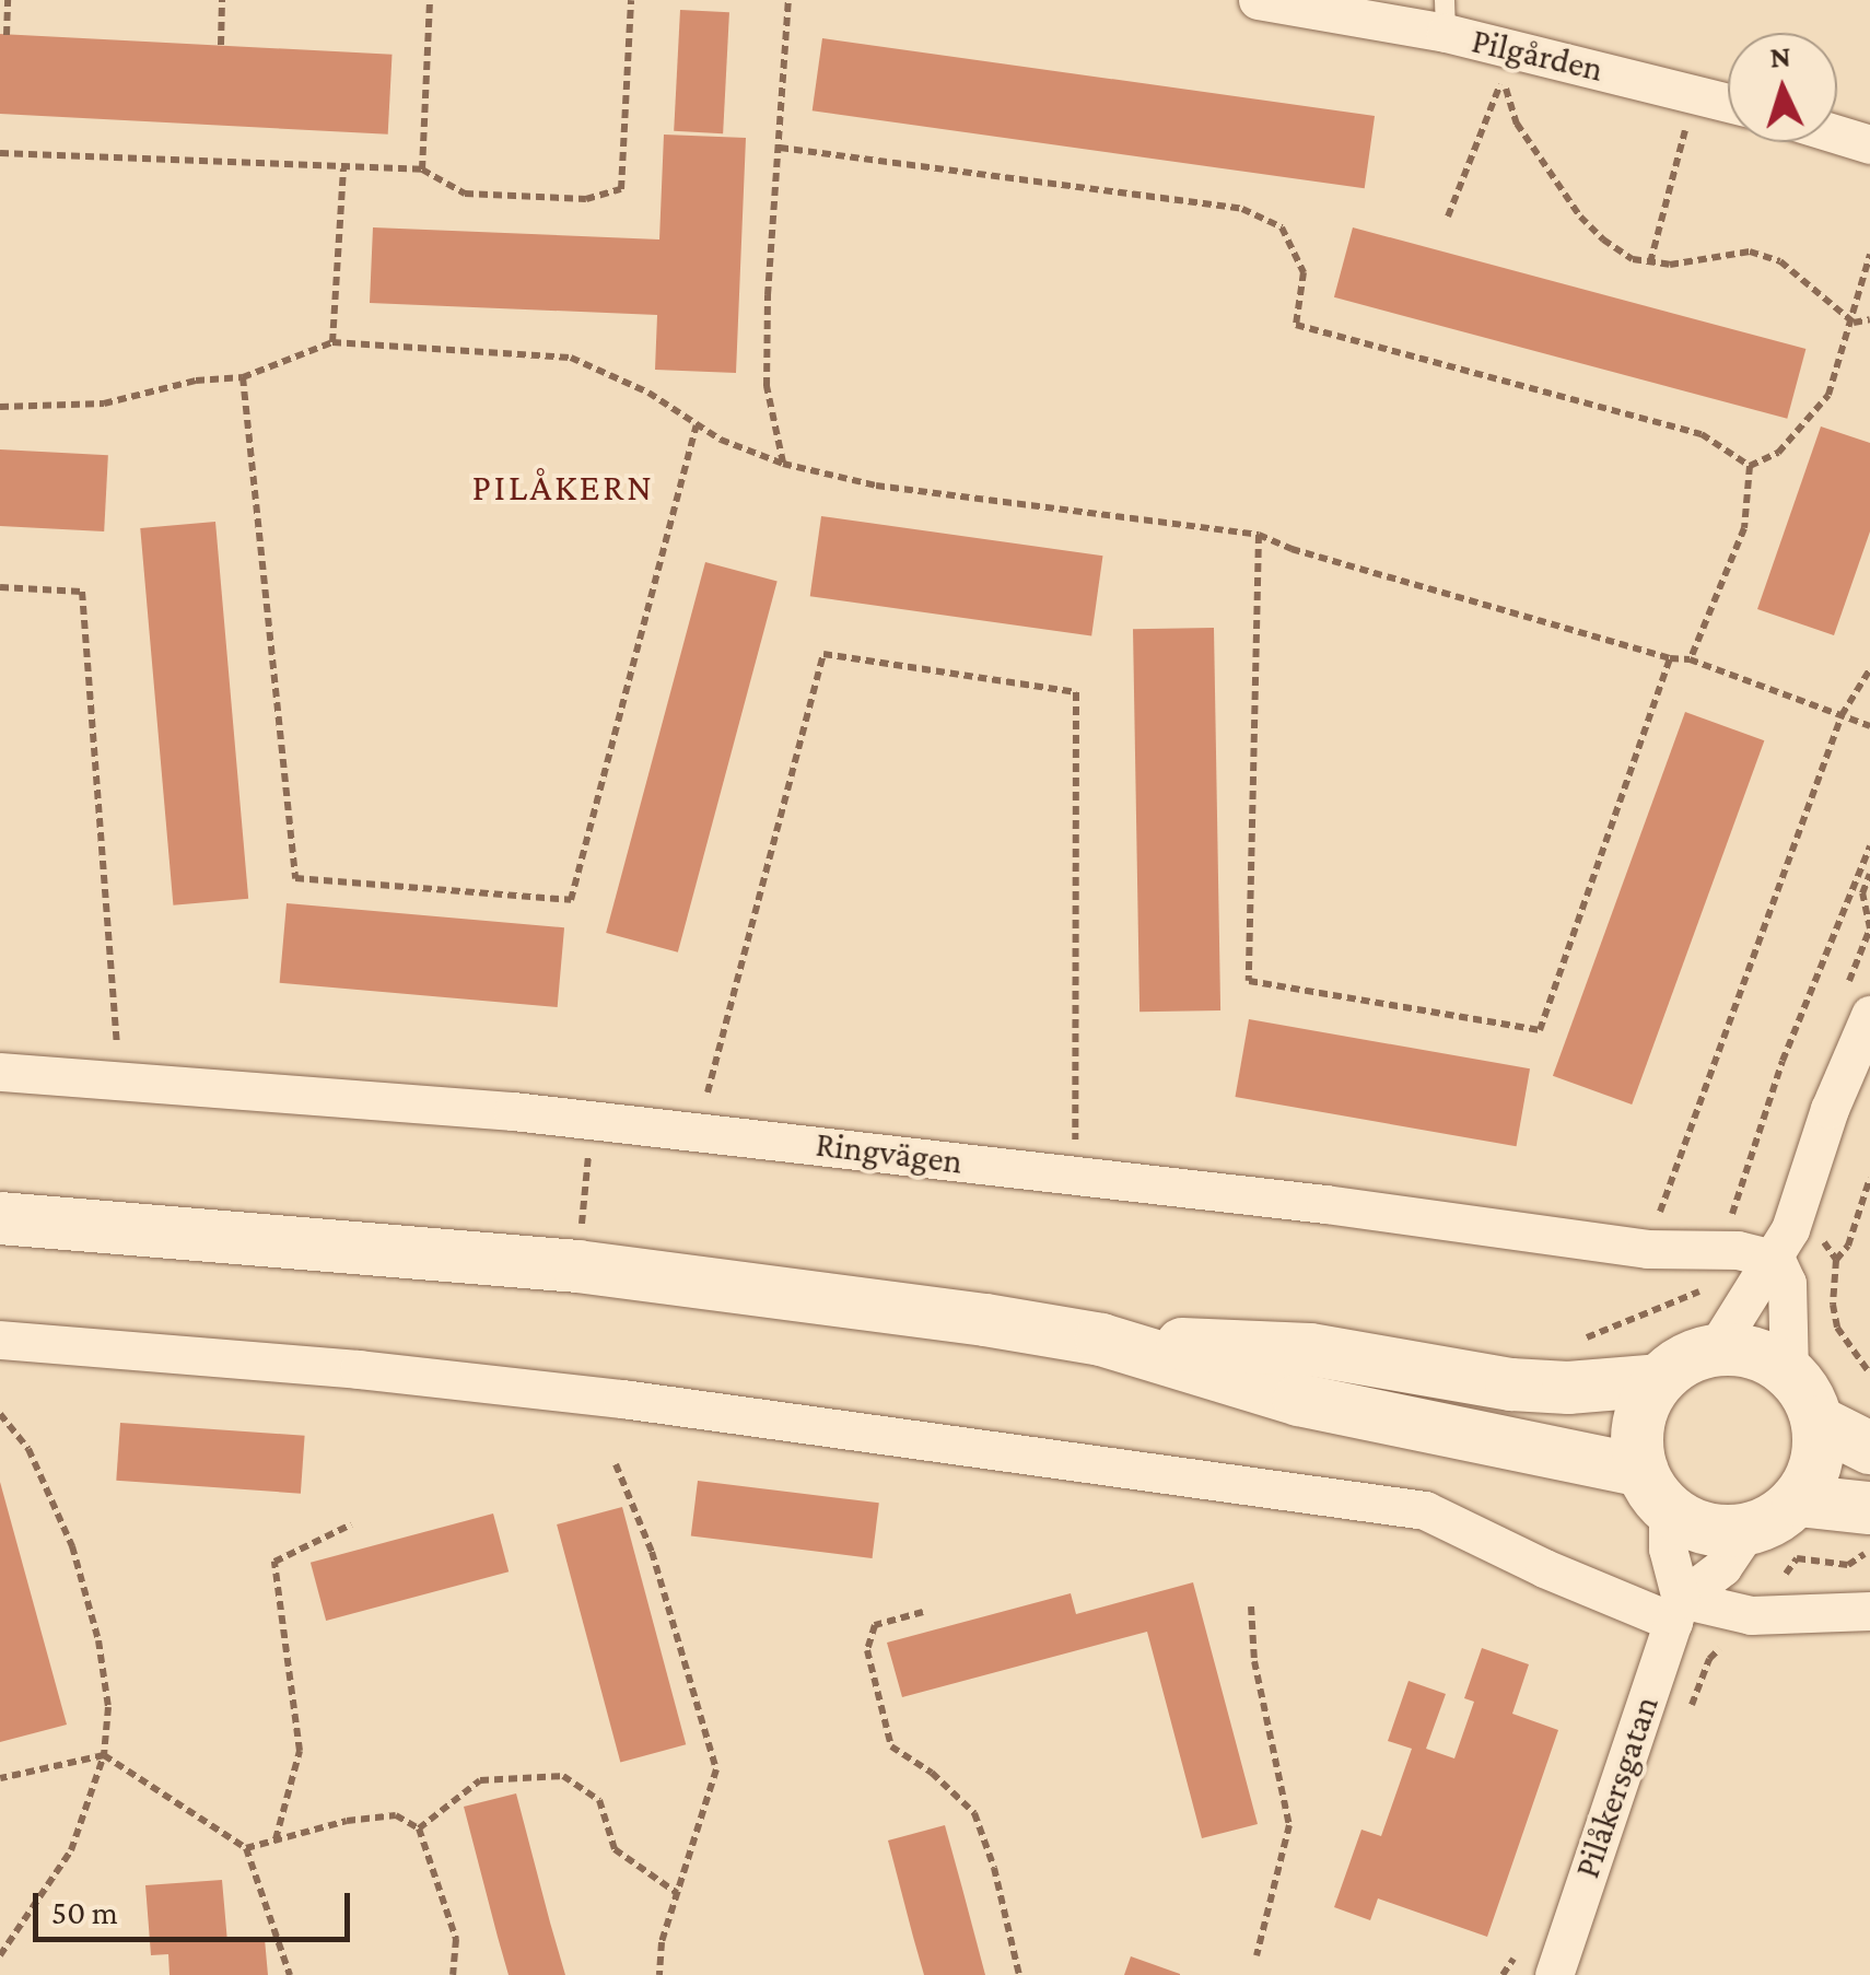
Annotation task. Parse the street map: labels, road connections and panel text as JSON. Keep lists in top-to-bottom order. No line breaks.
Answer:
{"streets":{"street":["Pilgården","Ringvägen","Pilåkersgatan"]},"districts":["PILÅKERN"],"scale_bar":"50 m","north":"top"}
